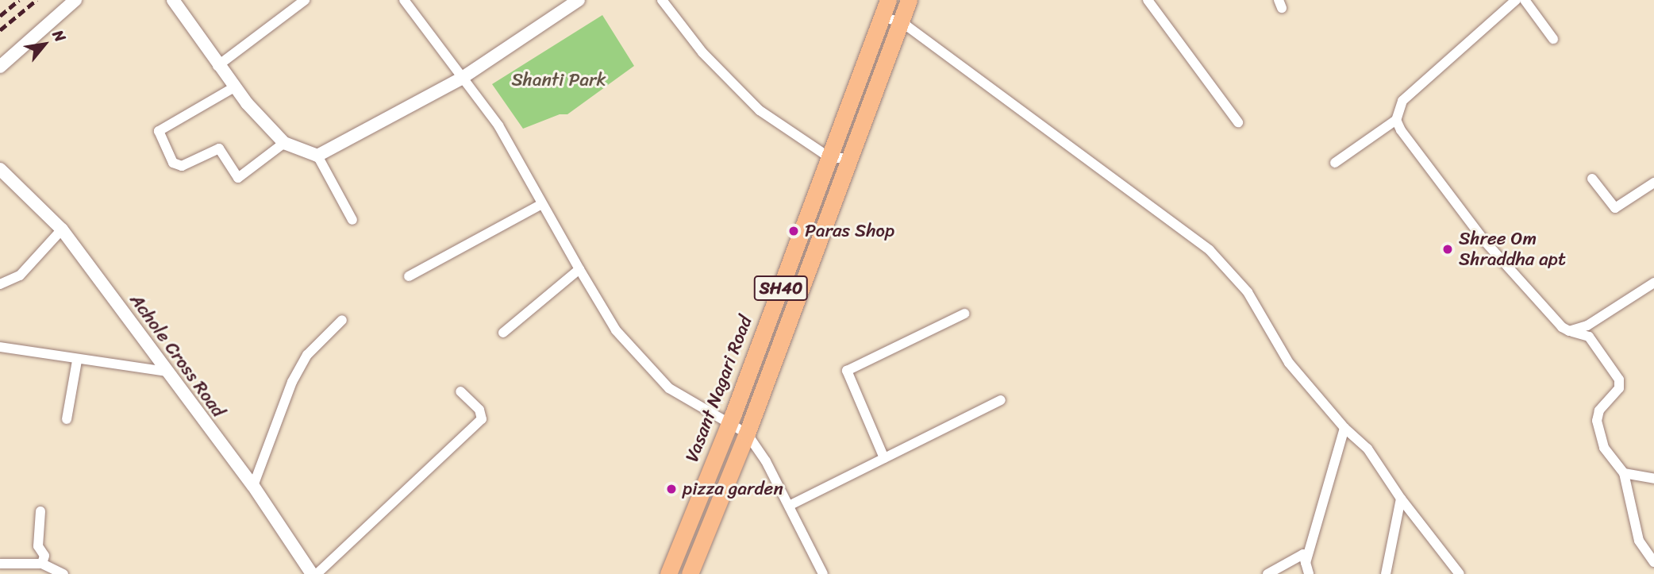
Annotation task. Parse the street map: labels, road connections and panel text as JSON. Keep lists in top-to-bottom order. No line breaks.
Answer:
{"streets":{"main road":["SH40","Vasant Nagari Road"],"street":["Achole Cross Road"]},"parks":["Shanti Park"],"places":["Paras Shop","Shree Om Shraddha apt","pizza garden"],"north":"top right"}
